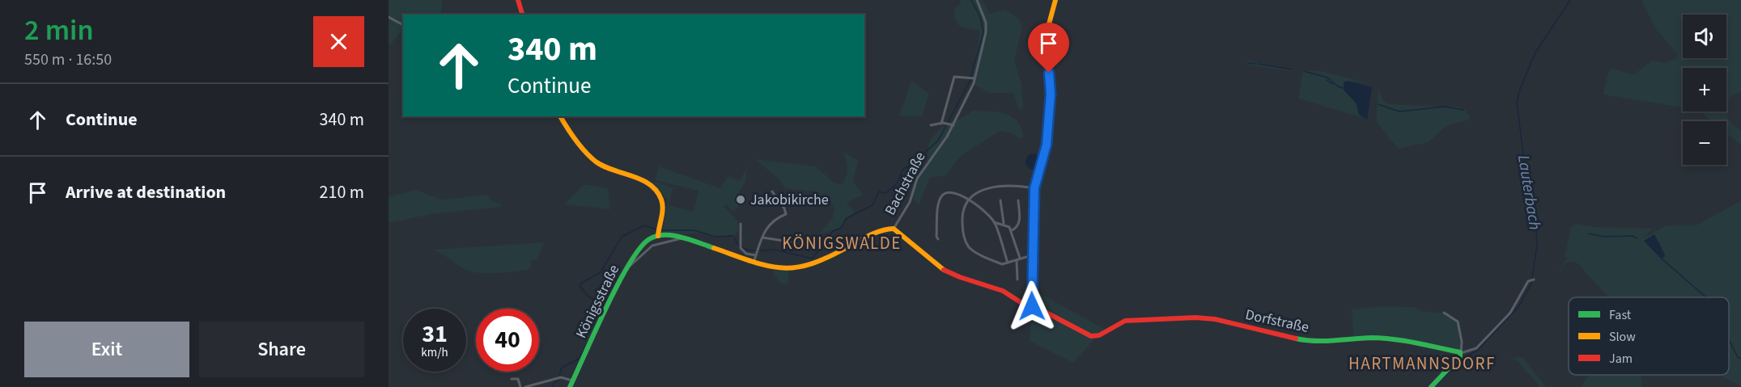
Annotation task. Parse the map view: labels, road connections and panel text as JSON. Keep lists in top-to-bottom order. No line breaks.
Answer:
{"streets":{"street":["Bachstraße","Königsstraße","Dorfstraße"]},"districts":["KÖNIGSWALDE","HARTMANNSDORF"],"water":["Lauterbach"],"places":["Jakobikirche"],"legend":["Fast","Slow","Jam"],"page":{"heading":["2 min","550 m · 16:50"],"map_buttons":["+","−"],"turn":["340 m","Continue"],"list":[{"name":"Continue","value":"340 m"},{"name":"Arrive at destination","value":"210 m"}],"speed":"31 km/h","limit":"40","buttons":["Exit","Share"]}}
